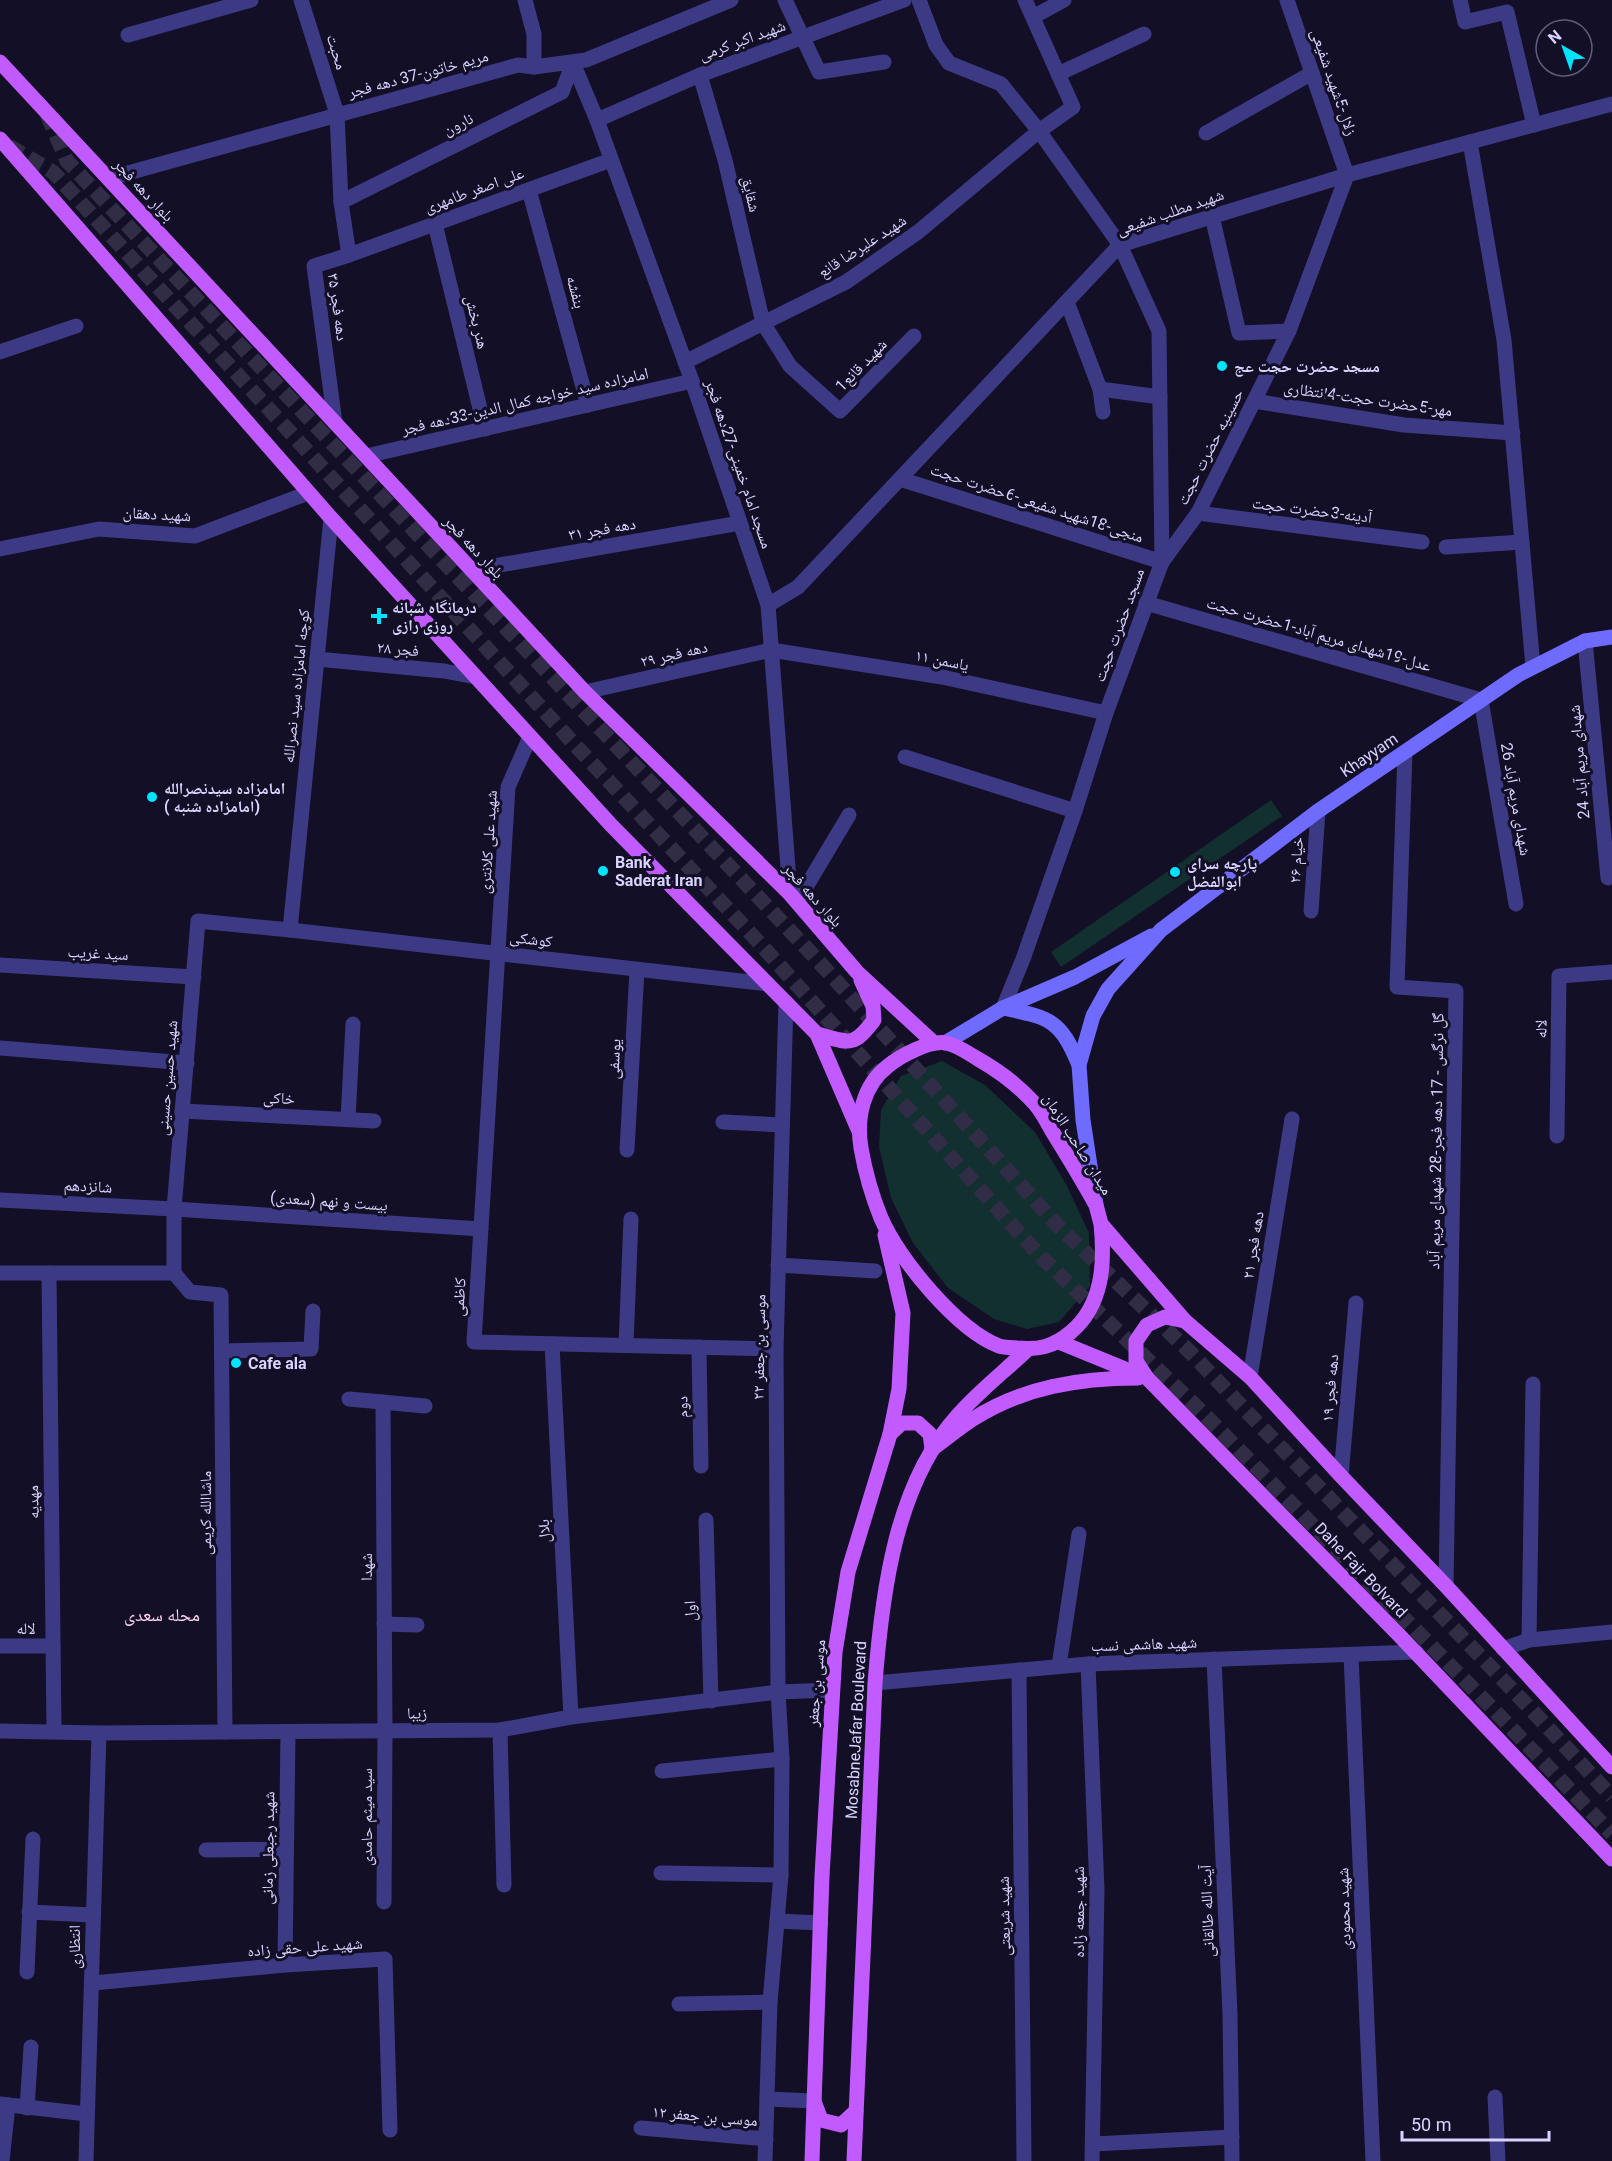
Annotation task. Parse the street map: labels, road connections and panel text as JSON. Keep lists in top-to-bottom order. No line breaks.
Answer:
{"streets":{"main road":["بلوار دهه فجر","Khayyam","میدان صاحب الزمان","Dahe Fajr Bolvard","موسی بن جعفر","MosabneJafar Boulevard"],"street":["شهید اکبر کرمی","محبت","مریم خاتون-37 دهه فجر","زلال-5شهید شفیعی","نارون","علی اصغر طامهری","شقایق","شهید مطلب شفیعی","شهید علیرضا قانع","بنفشه","دهه فجر ۳۵","هنر بخش","1شهید قانع","مهر-5حضرت حجت-4انتظاری","امامزاده سید خواجه کمال الدین-33دهه فجر","حسینیه حضرت حجت","مسجد امام خمینی-27دهه فجر","منجی-18شهید شفیعی-6حضرت حجت","آدینه-3حضرت حجت","شهید دهقان","دهه فجر ۳۱","مسجد حضرت حجت","عدل-19شهدای مریم آباد-1حضرت حجت","فجر ۲۸","دهه فجر ۲۹","یاسمن ۱۱","کوچه امامزاده سید نصرالله","24 شهدای مریم آباد","26 شهدای مریم آباد","شهید علی کلانتری","خیام ۲۶","کوشکی","سید غریب","لاله","یوسفی","شهید حسین حسینی","خاکی","گل نرگس - 17 دهه فجر-28 شهدای مریم آباد","شانزدهم","بیست و نهم (سعدی)","دهه فجر ۲۱","کاظمی","موسی بن جعفر ۲۲","دهه فجر ۱۹","دوم","مهدیه","ماشاالله کریمی","بلال","شهدا","اول","شهید هاشمی نسب","زیبا","سید میثم حامدی","شهید رجبعلی زمانی","شهید محمودی","آیت الله طالقانی","شهید جمعه زاده","شهید شریعتی","انتظاری","شهید علی حقی زاده","موسی بن جعفر ۱۲"]},"crossings":[["شهید اکبر کرمی","شقایق"],["شهید اکبر کرمی","مسجد امام خمینی-27دهه فجر"],["محبت","مریم خاتون-37 دهه فجر"],["محبت","دهه فجر ۳۵"],["مریم خاتون-37 دهه فجر","نارون"],["مریم خاتون-37 دهه فجر","بلوار دهه فجر"],["مریم خاتون-37 دهه فجر","دهه فجر ۳۵"],["مریم خاتون-37 دهه فجر","مسجد امام خمینی-27دهه فجر"],["زلال-5شهید شفیعی","شهید مطلب شفیعی"],["زلال-5شهید شفیعی","حسینیه حضرت حجت"],["نارون","دهه فجر ۳۵"],["نارون","مسجد امام خمینی-27دهه فجر"],["بلوار دهه فجر","دهه فجر ۳۵"],["بلوار دهه فجر","امامزاده سید خواجه کمال الدین-33دهه فجر"],["بلوار دهه فجر","مسجد امام خمینی-27دهه فجر"],["بلوار دهه فجر","دهه فجر ۳۱"],["بلوار دهه فجر","دهه فجر ۲۹"],["بلوار دهه فجر","Khayyam"],["بلوار دهه فجر","میدان صاحب الزمان"],["علی اصغر طامهری","بنفشه"],["علی اصغر طامهری","دهه فجر ۳۵"],["علی اصغر طامهری","هنر بخش"],["علی اصغر طامهری","مسجد امام خمینی-27دهه فجر"],["شقایق","شهید علیرضا قانع"],["شقایق","1شهید قانع"],["شهید مطلب شفیعی","حسینیه حضرت حجت"],["شهید مطلب شفیعی","مسجد امام خمینی-27دهه فجر"],["شهید مطلب شفیعی","منجی-18شهید شفیعی-6حضرت حجت"],["شهید مطلب شفیعی","مسجد حضرت حجت"],["شهید علیرضا قانع","1شهید قانع"],["شهید علیرضا قانع","مسجد امام خمینی-27دهه فجر"],["شهید علیرضا قانع","مسجد حضرت حجت"],["بنفشه","امامزاده سید خواجه کمال الدین-33دهه فجر"],["هنر بخش","امامزاده سید خواجه کمال الدین-33دهه فجر"],["مهر-5حضرت حجت-4انتظاری","حسینیه حضرت حجت"],["امامزاده سید خواجه کمال الدین-33دهه فجر","مسجد امام خمینی-27دهه فجر"],["حسینیه حضرت حجت","منجی-18شهید شفیعی-6حضرت حجت"],["حسینیه حضرت حجت","آدینه-3حضرت حجت"],["حسینیه حضرت حجت","مسجد حضرت حجت"],["مسجد امام خمینی-27دهه فجر","دهه فجر ۳۱"],["مسجد امام خمینی-27دهه فجر","دهه فجر ۲۹"],["مسجد امام خمینی-27دهه فجر","یاسمن ۱۱"],["منجی-18شهید شفیعی-6حضرت حجت","مسجد حضرت حجت"],["مسجد حضرت حجت","عدل-19شهدای مریم آباد-1حضرت حجت"],["مسجد حضرت حجت","یاسمن ۱۱"],["مسجد حضرت حجت","Khayyam"],["عدل-19شهدای مریم آباد-1حضرت حجت","Khayyam"],["عدل-19شهدای مریم آباد-1حضرت حجت","26 شهدای مریم آباد"],["فجر ۲۸","کوچه امامزاده سید نصرالله"],["دهه فجر ۲۹","یاسمن ۱۱"],["کوچه امامزاده سید نصرالله","کوشکی"],["کوچه امامزاده سید نصرالله","شهید حسین حسینی"],["Khayyam","24 شهدای مریم آباد"],["Khayyam","26 شهدای مریم آباد"],["Khayyam","خیام ۲۶"],["Khayyam","گل نرگس - 17 دهه فجر-28 شهدای مریم آباد"],["Khayyam","میدان صاحب الزمان"],["شهید علی کلانتری","کوشکی"],["شهید علی کلانتری","کاظمی"],["کوشکی","یوسفی"],["کوشکی","شهید حسین حسینی"],["کوشکی","کاظمی"],["سید غریب","شهید حسین حسینی"],["لاله","مهدیه"],["شهید حسین حسینی","خاکی"],["شهید حسین حسینی","شانزدهم"],["شهید حسین حسینی","بیست و نهم (سعدی)"],["شهید حسین حسینی","ماشاالله کریمی"],["میدان صاحب الزمان","Dahe Fajr Bolvard"],["میدان صاحب الزمان","موسی بن جعفر"],["میدان صاحب الزمان","MosabneJafar Boulevard"],["شانزدهم","بیست و نهم (سعدی)"],["بیست و نهم (سعدی)","کاظمی"],["کاظمی","موسی بن جعفر ۲۲"],["کاظمی","دوم"],["کاظمی","بلال"],["موسی بن جعفر ۲۲","زیبا"],["موسی بن جعفر ۲۲","موسی بن جعفر ۱۲"],["مهدیه","زیبا"],["ماشاالله کریمی","زیبا"],["بلال","زیبا"],["شهدا","زیبا"],["شهدا","سید میثم حامدی"],["Dahe Fajr Bolvard","شهید هاشمی نسب"],["اول","زیبا"],["شهید هاشمی نسب","MosabneJafar Boulevard"],["شهید هاشمی نسب","شهید محمودی"],["شهید هاشمی نسب","آیت الله طالقانی"],["شهید هاشمی نسب","شهید جمعه زاده"],["شهید هاشمی نسب","شهید شریعتی"],["موسی بن جعفر","زیبا"],["زیبا","سید میثم حامدی"],["زیبا","شهید رجبعلی زمانی"],["زیبا","انتظاری"],["شهید رجبعلی زمانی","شهید علی حقی زاده"],["انتظاری","شهید علی حقی زاده"]],"districts":["محله سعدی"],"places":{"other":["مسجد حضرت حجت عج","امامزاده سیدنصرالله ( امامزاده شنبه)","Bank Saderat Iran","پارچه سرای ابوالفضل","Cafe ala"],"health":["درمانگاه شبانه روزی رازی"]},"scale_bar":"50 m","north":"top left"}
